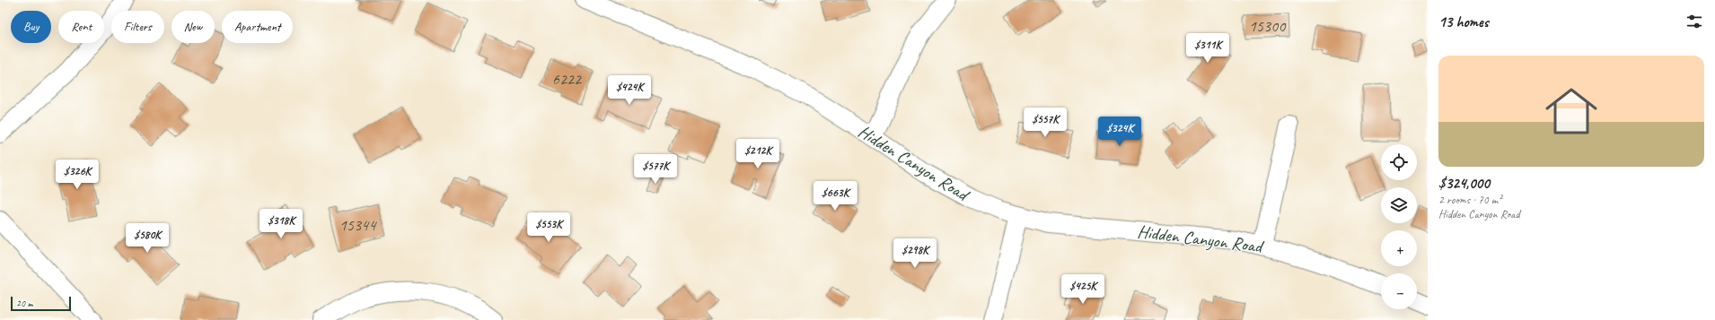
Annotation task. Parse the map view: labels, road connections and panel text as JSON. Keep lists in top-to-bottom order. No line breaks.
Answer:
{"streets":{"street":["Hidden Canyon Road"]},"house_numbers":["15300","6222","15344"],"scale_bar":"20 m","page":{"heading":"13 homes","chip":["Buy","Rent","Filters","New","Apartment"],"price":["$311K","$424K","$557K","$324K","$212K","$577K","$326K","$663K","$318K","$553K","$580K","$298K","$425K"],"list":[{"name":"$324,000","note":"2 rooms · 70 m² · Hidden Canyon Road"}],"map_buttons":["+","−"],"scale":"20 m"}}
